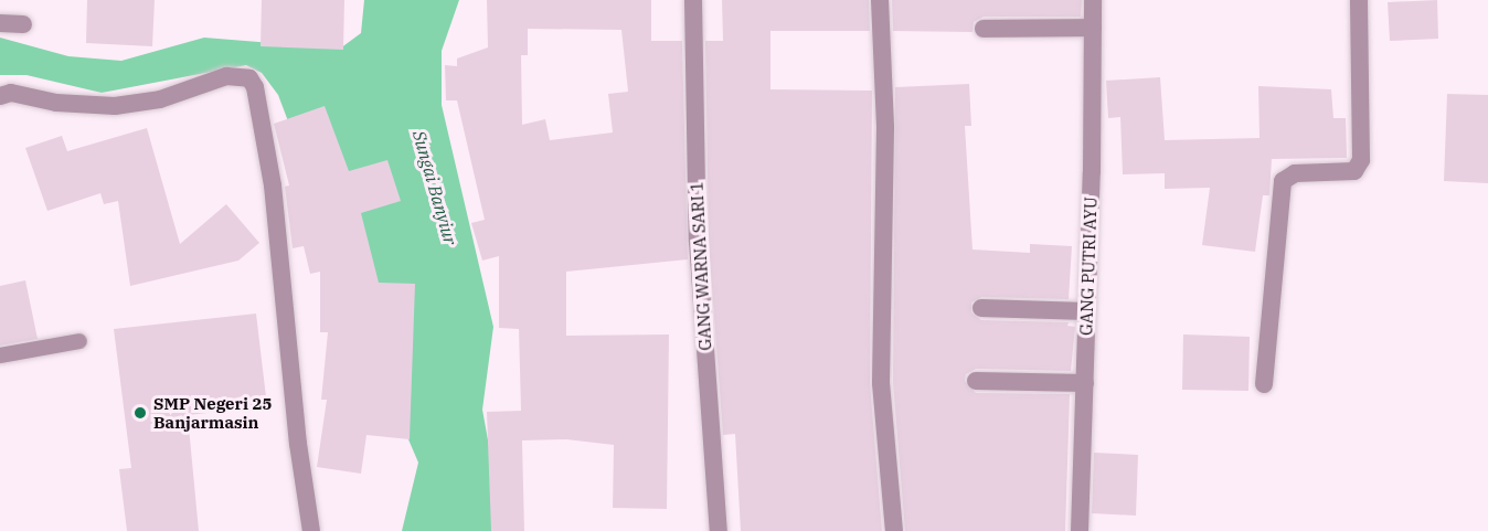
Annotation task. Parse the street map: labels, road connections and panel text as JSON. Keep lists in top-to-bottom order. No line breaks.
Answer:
{"streets":{"street":["GANG WARNA SARI 1","GANG PUTRI AYU"]},"water":["Sungai Banyiur"],"places":["SMP Negeri 25 Banjarmasin"]}
